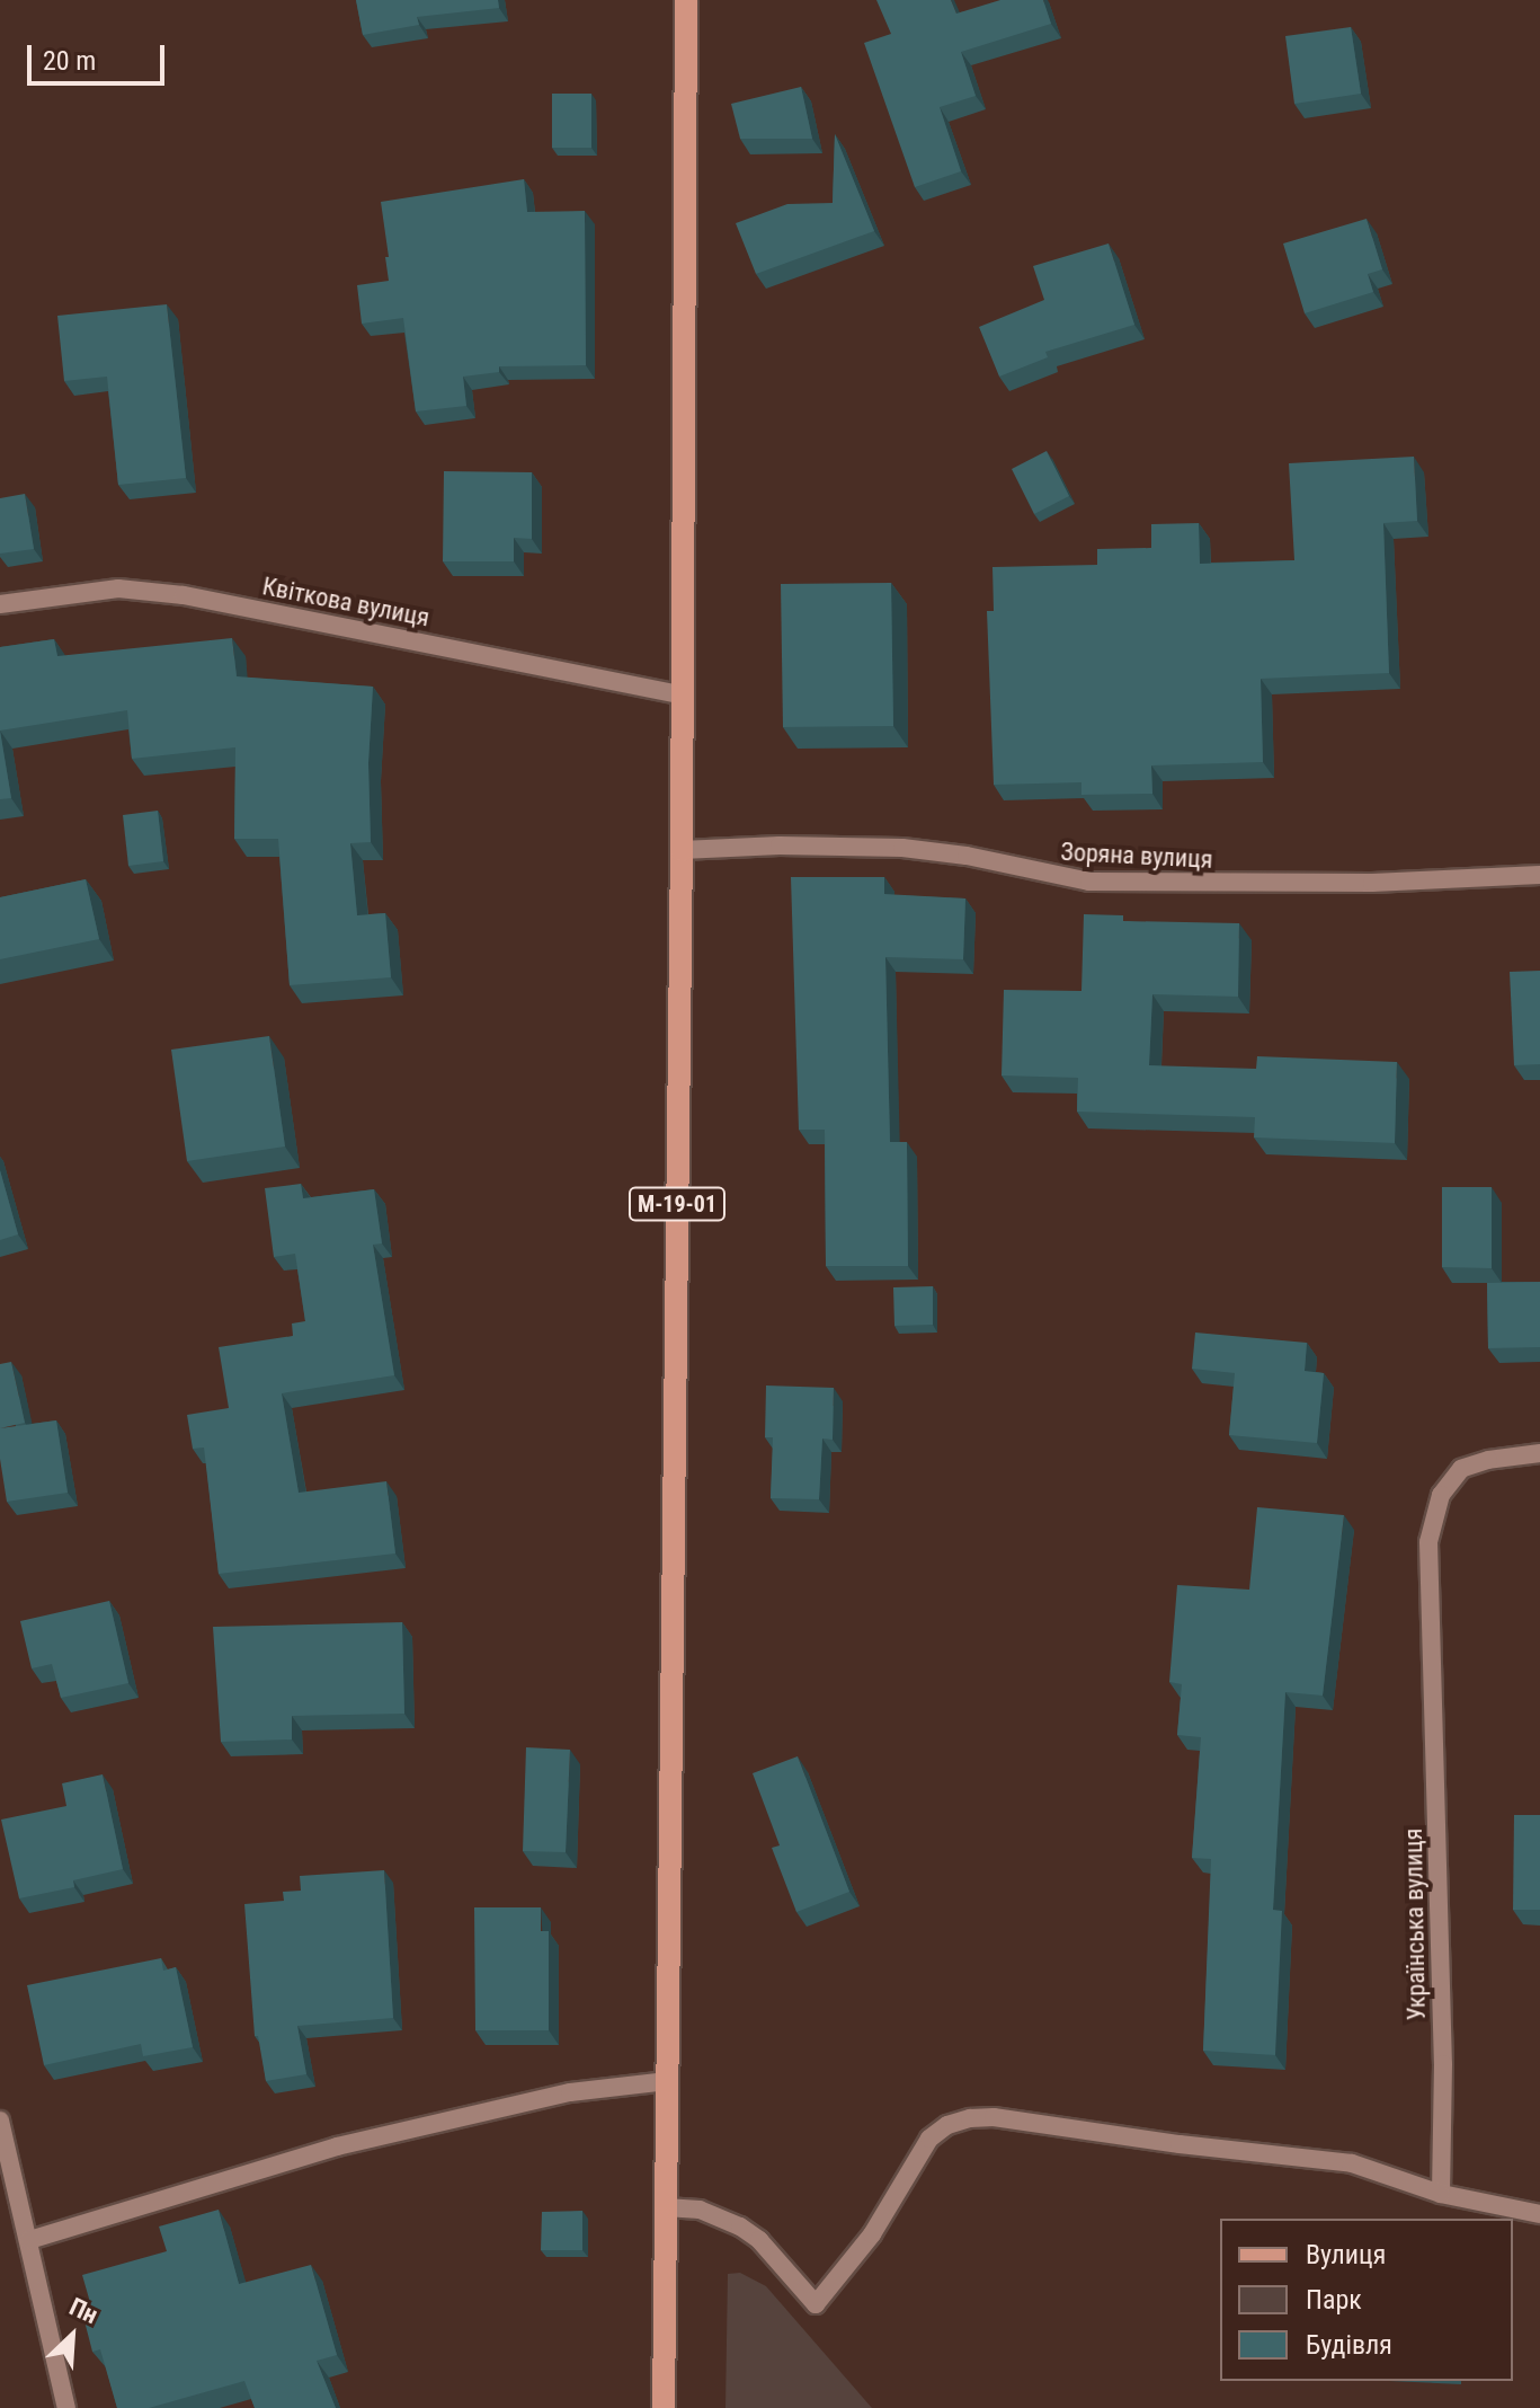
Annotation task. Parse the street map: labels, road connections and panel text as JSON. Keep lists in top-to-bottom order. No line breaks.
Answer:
{"streets":{"main road":["М-19-01"],"street":["Квіткова вулиця","Зоряна вулиця","Українська вулиця"]},"crossings":[["Квіткова вулиця","М-19-01"],["Зоряна вулиця","М-19-01"]],"legend":["Вулиця","Парк","Будівля"],"scale_bar":"20 m","north":"top right"}
